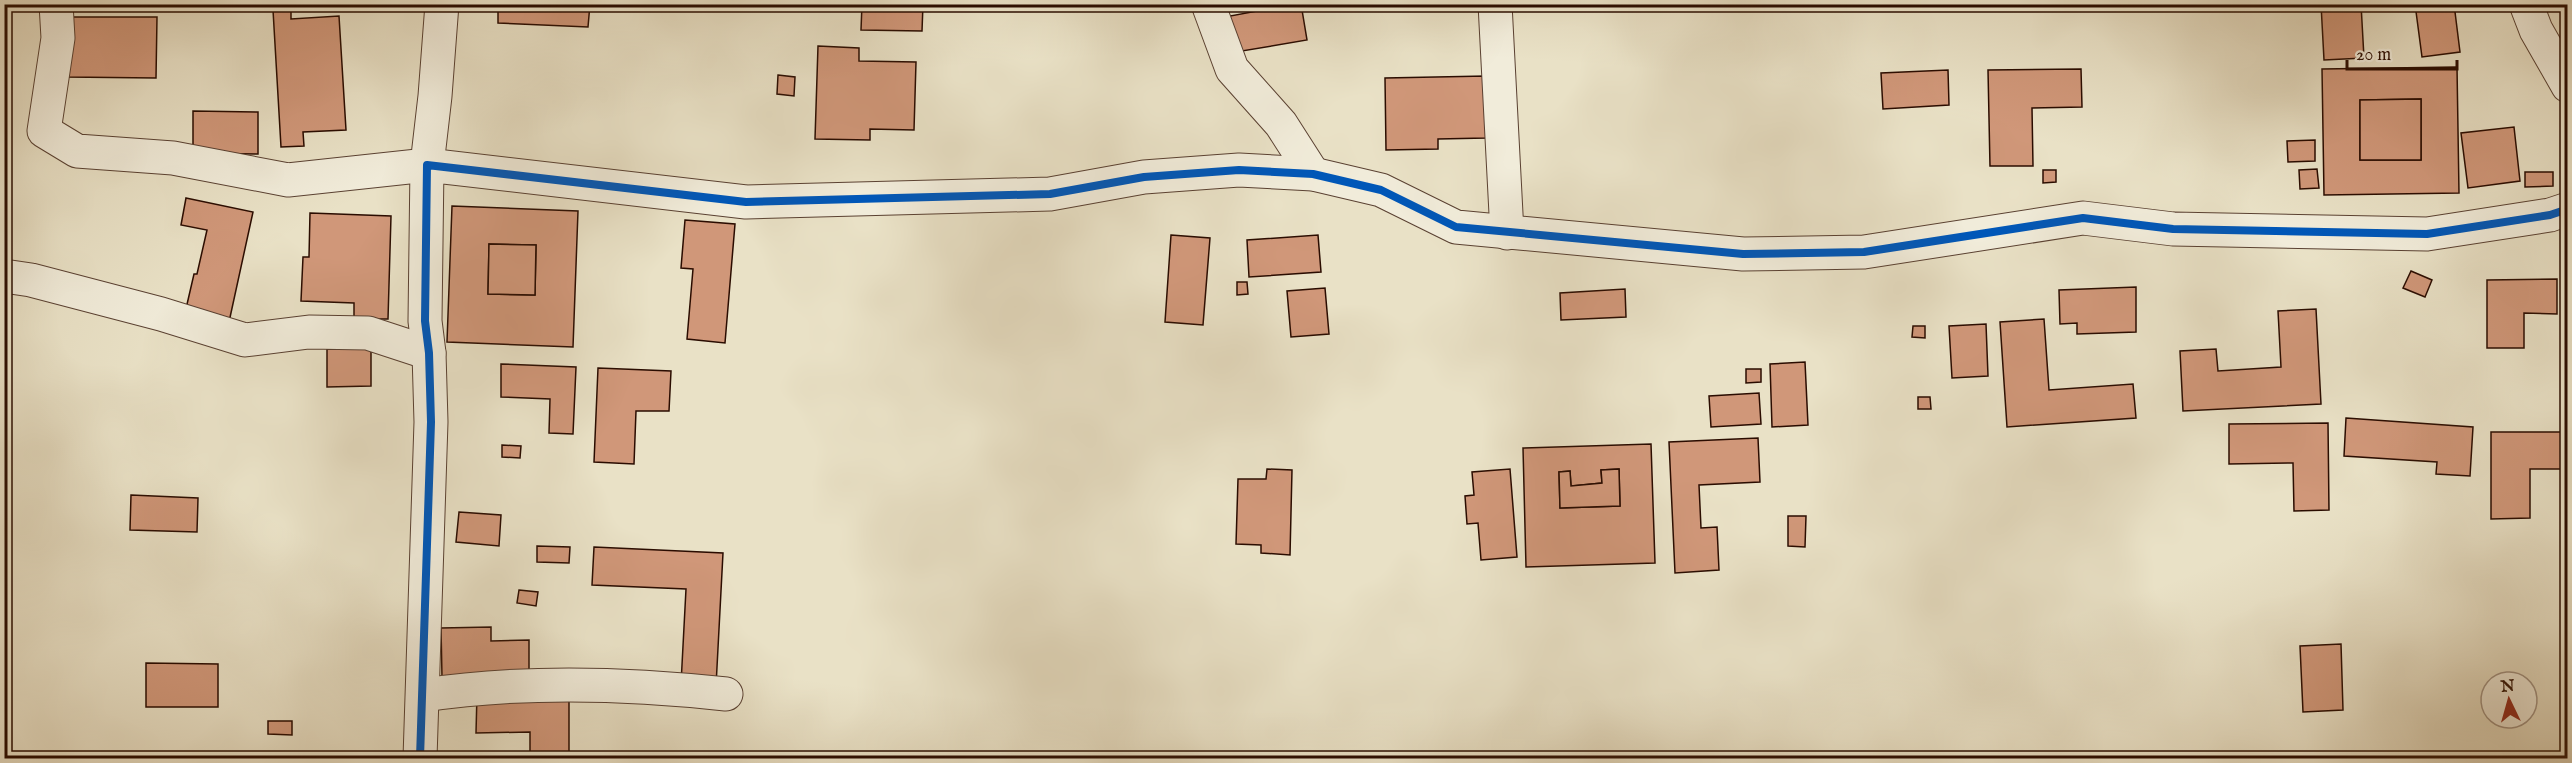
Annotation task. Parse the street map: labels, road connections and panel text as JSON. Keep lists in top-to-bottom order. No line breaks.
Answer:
{"scale_bar":"20 m","north":"top"}
